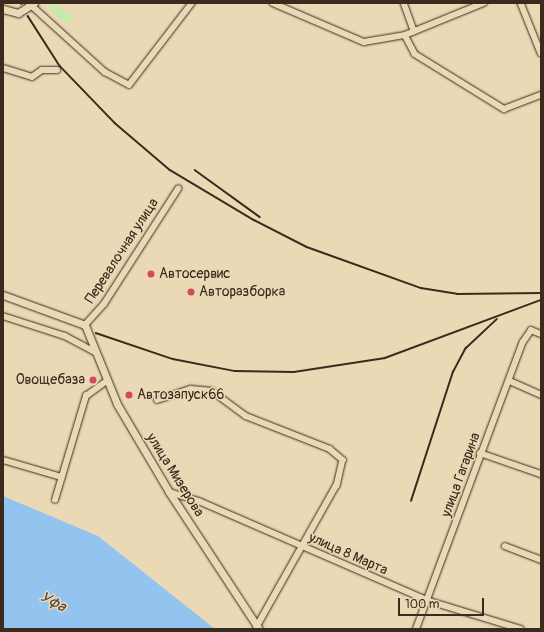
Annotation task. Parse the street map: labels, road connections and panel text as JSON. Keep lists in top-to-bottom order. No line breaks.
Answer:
{"streets":{"street":["Перевалочная улица","улица Мизерова","улица Гагарина","улица 8 Марта"]},"crossings":[["Перевалочная улица","улица Мизерова"],["улица Мизерова","улица 8 Марта"],["улица Гагарина","улица 8 Марта"]],"water":["Уфа"],"places":["Автосервис","Авторазборка","Овощебаза","Автозапуск66"],"scale_bar":"100 m"}
